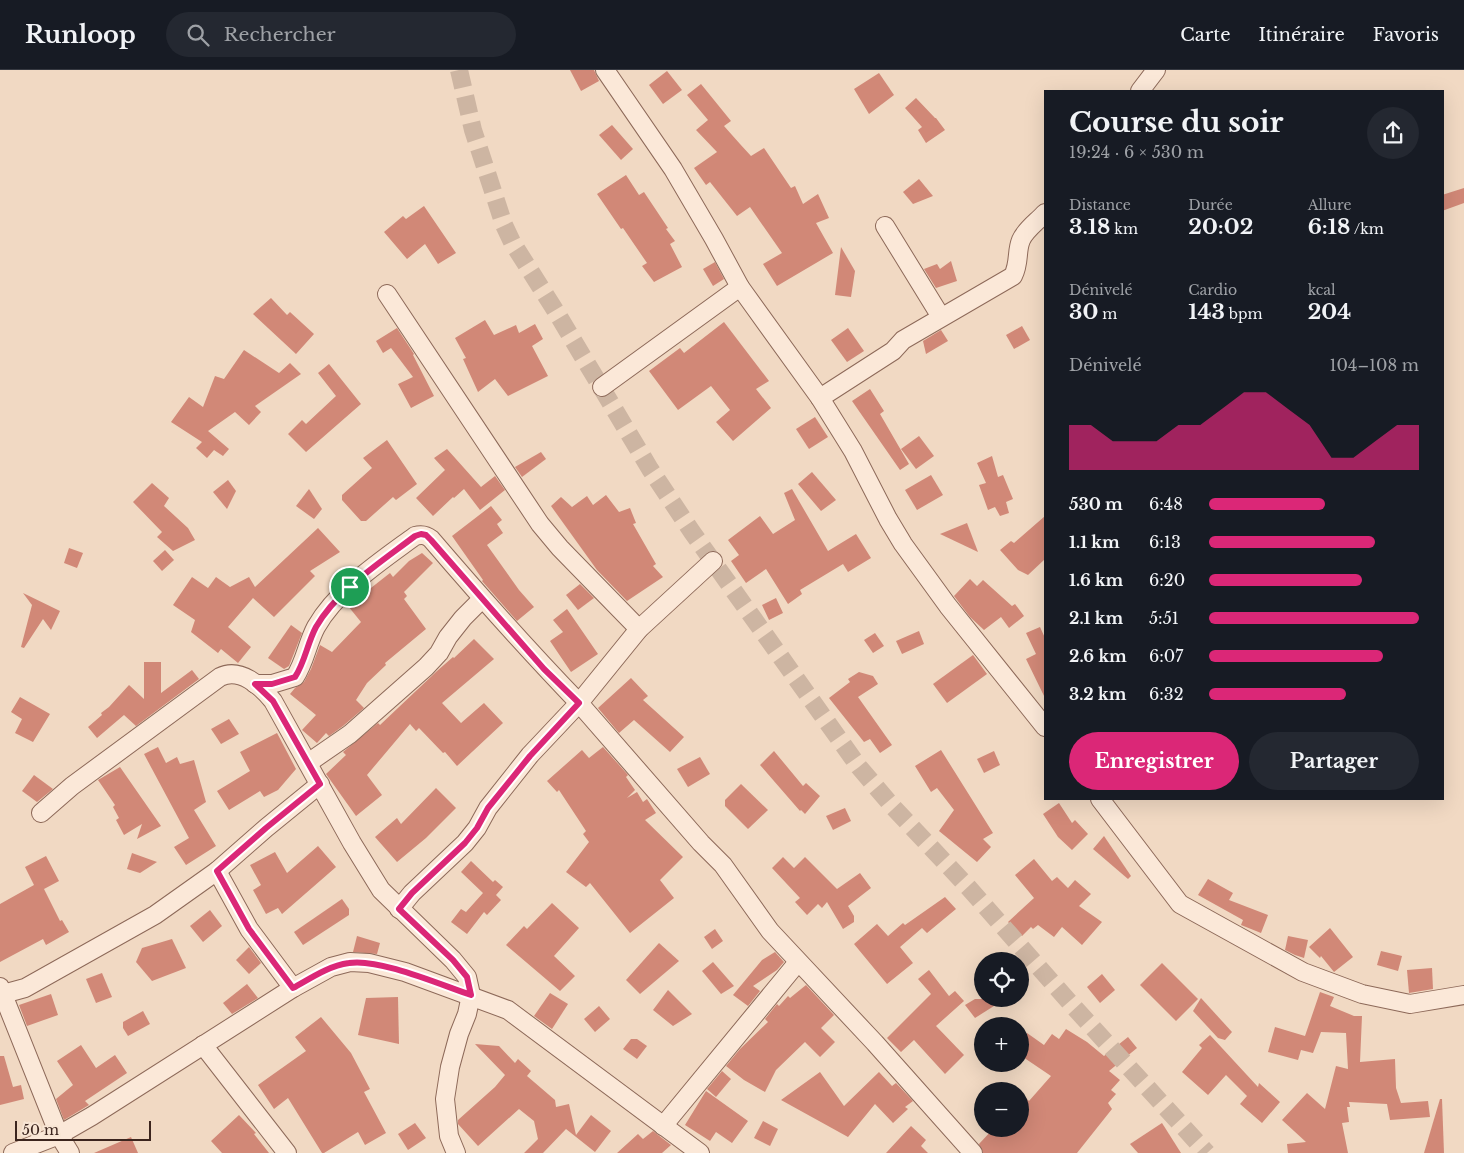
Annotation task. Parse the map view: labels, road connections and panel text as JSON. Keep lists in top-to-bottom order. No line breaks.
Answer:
{"scale_bar":"50 m","page":{"header":"Runloop","search":"Rechercher","nav":["Carte","Itinéraire","Favoris"],"heading":["Course du soir","19:24 · 6 × 530 m"],"stats":[["Distance","3.18 km"],["Durée","20:02"],["Allure","6:18 /km"],["Dénivelé","30 m"],["Cardio","143 bpm"],["kcal","204"]],"chart":["Dénivelé","104–108 m"],"list":[{"name":"530 m","note":"6:48"},{"name":"1.1 km","note":"6:13"},{"name":"1.6 km","note":"6:20"},{"name":"2.1 km","note":"5:51"},{"name":"2.6 km","note":"6:07"},{"name":"3.2 km","note":"6:32"}],"buttons":["Enregistrer","Partager"],"map_buttons":["+","−"],"scale":"50 m"}}
